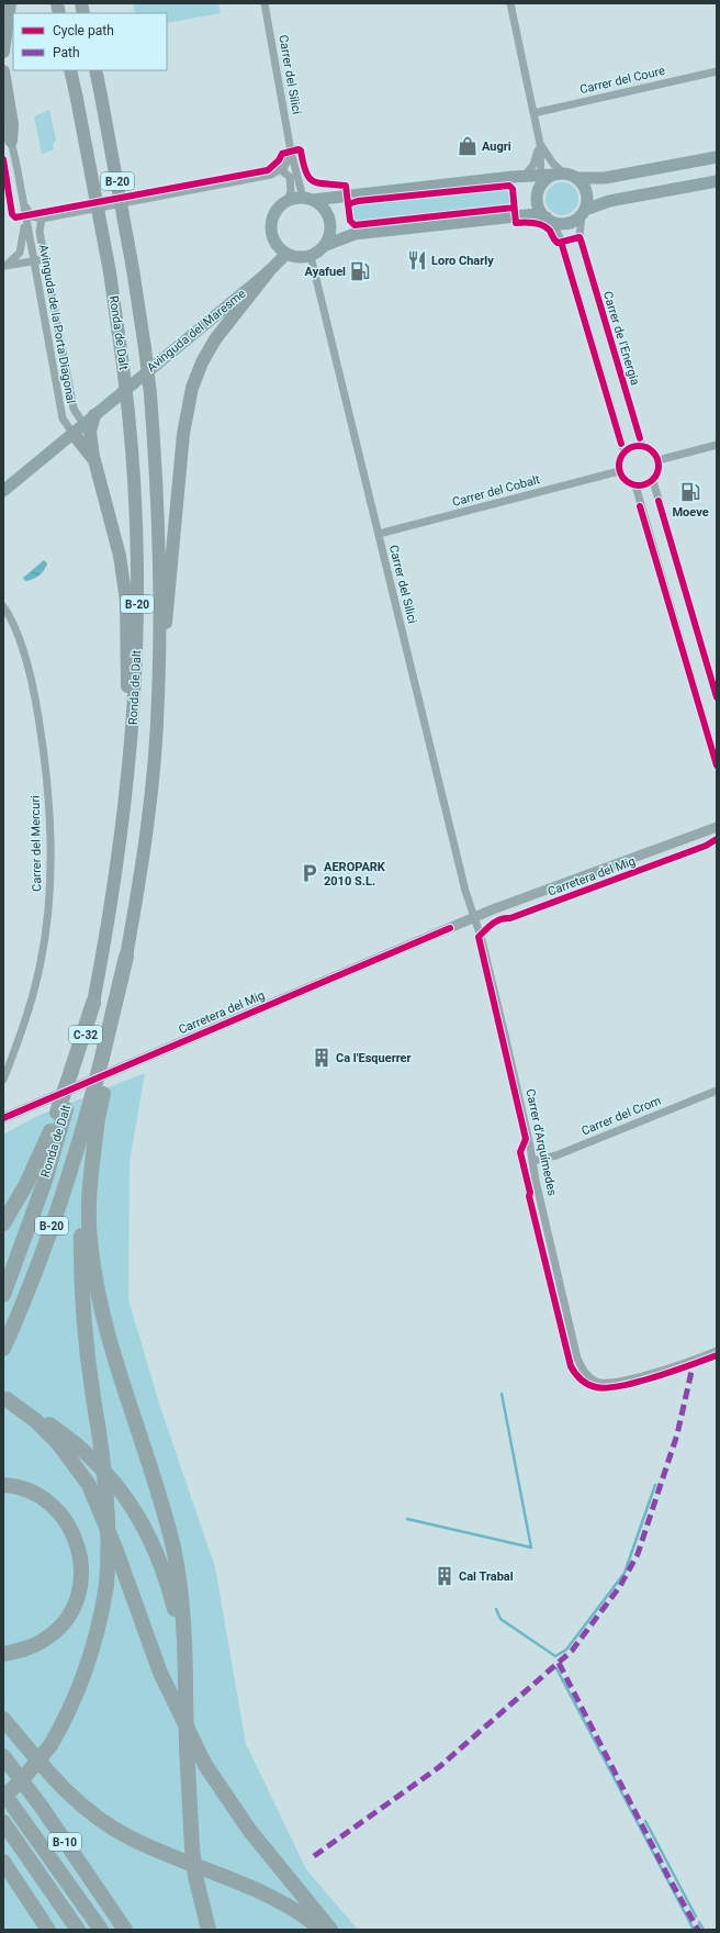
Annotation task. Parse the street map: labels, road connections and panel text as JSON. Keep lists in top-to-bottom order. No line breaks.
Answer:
{"streets":{"highway":["B-20","Ronda de Dalt","C-32","B-10"],"main road":["Avinguda del Maresme"],"street":["Carrer del Silici","Carrer del Coure","Avinguda de la Porta Diagonal","Carrer de l'Energia","Carrer del Cobalt","Carrer del Mercuri","Carretera del Mig","Carrer del Crom","Carrer d'Arquímedes"]},"crossings":[["Carrer del Silici","Avinguda del Maresme"],["Carrer del Silici","Carrer del Cobalt"],["Carrer del Silici","Carretera del Mig"],["Carrer del Silici","Carrer d'Arquímedes"],["B-20","Ronda de Dalt"],["Avinguda de la Porta Diagonal","Avinguda del Maresme"],["Carrer de l'Energia","Carrer del Cobalt"],["Carretera del Mig","Carrer d'Arquímedes"],["Carrer del Crom","Carrer d'Arquímedes"]],"places":{"shop":["Augri"],"restaurant":["Loro Charly"],"fuel station":["Ayafuel","Moeve"],"parking":["AEROPARK 2010 S.L."],"building":["Ca l'Esquerrer","Cal Trabal"]},"legend":["Cycle path","Path"]}
